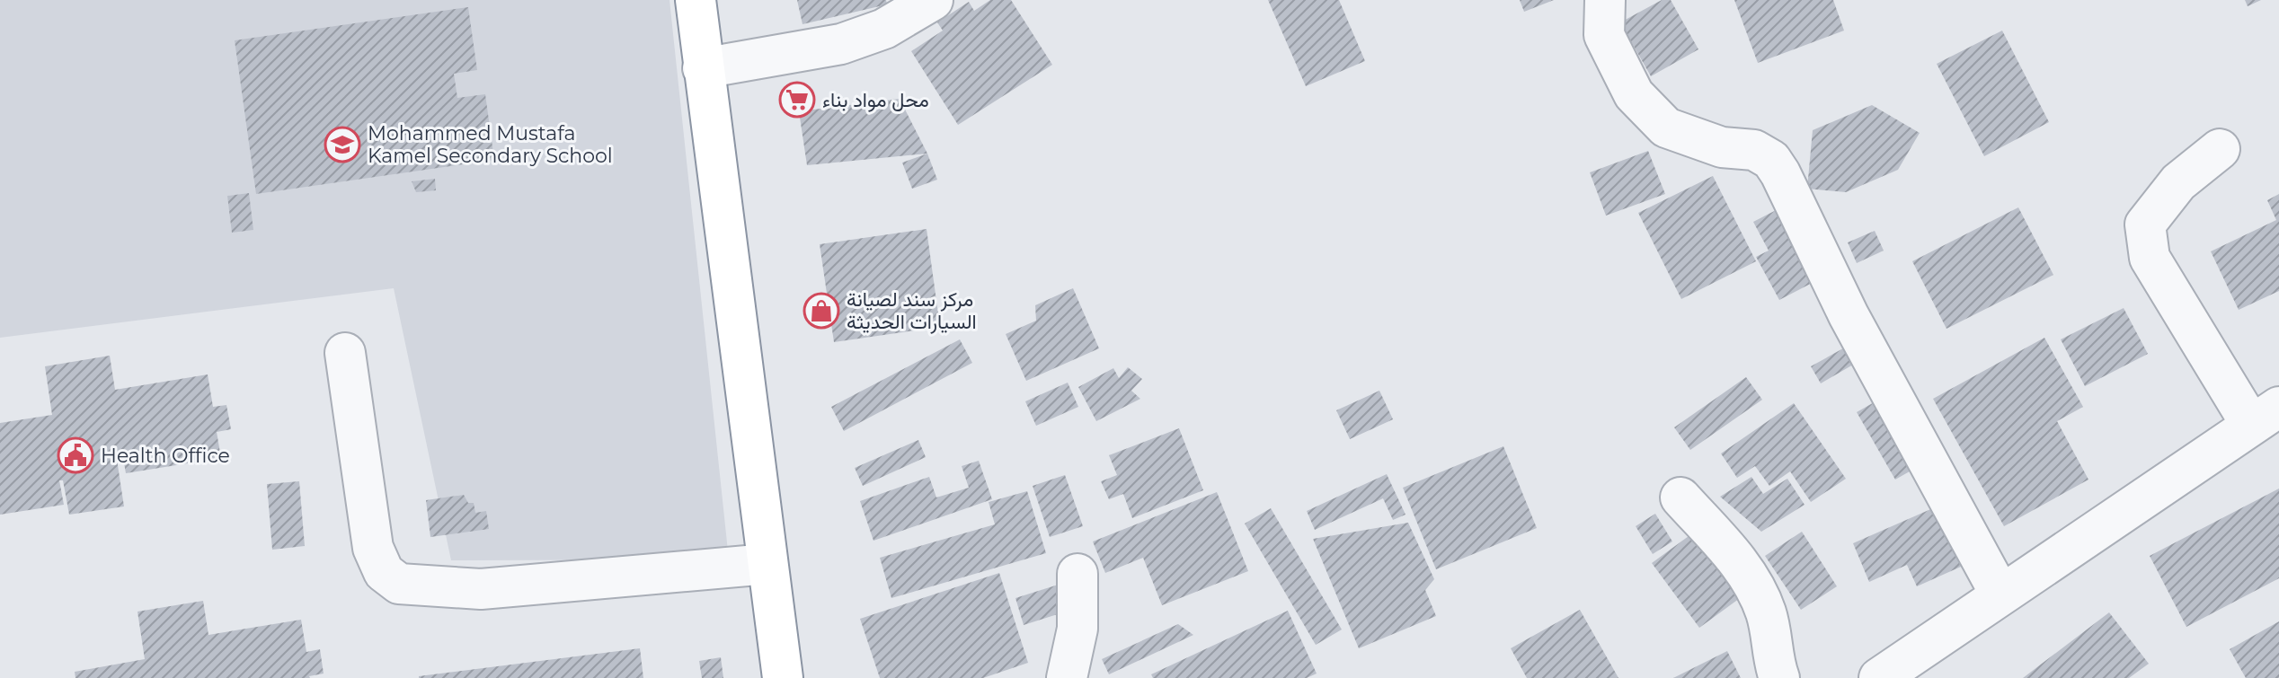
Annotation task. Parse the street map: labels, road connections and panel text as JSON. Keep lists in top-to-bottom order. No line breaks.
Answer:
{"places":{"supermarket":["محل مواد بناء"],"school or university":["Mohammed Mustafa Kamel Secondary School"],"shop":["مركز سند لصيانة السيارات الحديثة"],"public building":["Health Office"]}}
